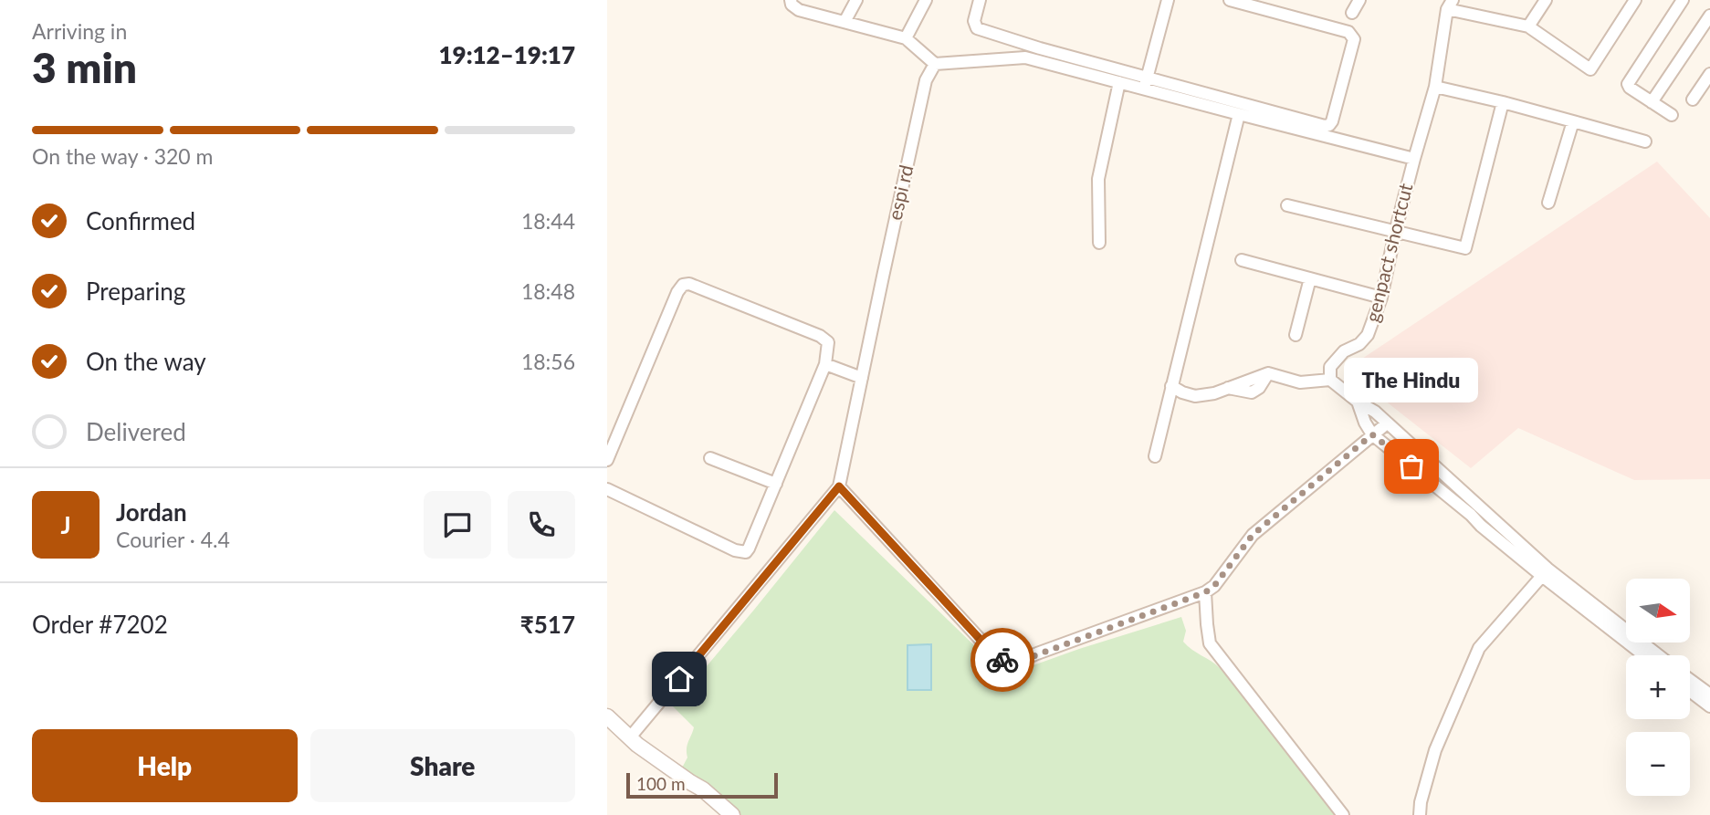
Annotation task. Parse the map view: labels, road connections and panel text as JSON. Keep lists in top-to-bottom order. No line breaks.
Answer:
{"streets":{"street":["espi rd","genpact shortcut"]},"places":["The Hindu"],"scale_bar":"100 m","north":"right","page":{"heading":["3 min","Arriving in","19:12–19:17"],"panel":["Jordan","Courier · 4.4","Order #7202","₹517"],"bar":"On the way · 320 m","list":[["Confirmed","18:44"],["Preparing","18:48"],["On the way","18:56"],"Delivered"],"bubble":"The Hindu","round":"J","map_buttons":["+","−"],"buttons":["Help","Share"],"scale":"100 m"}}
